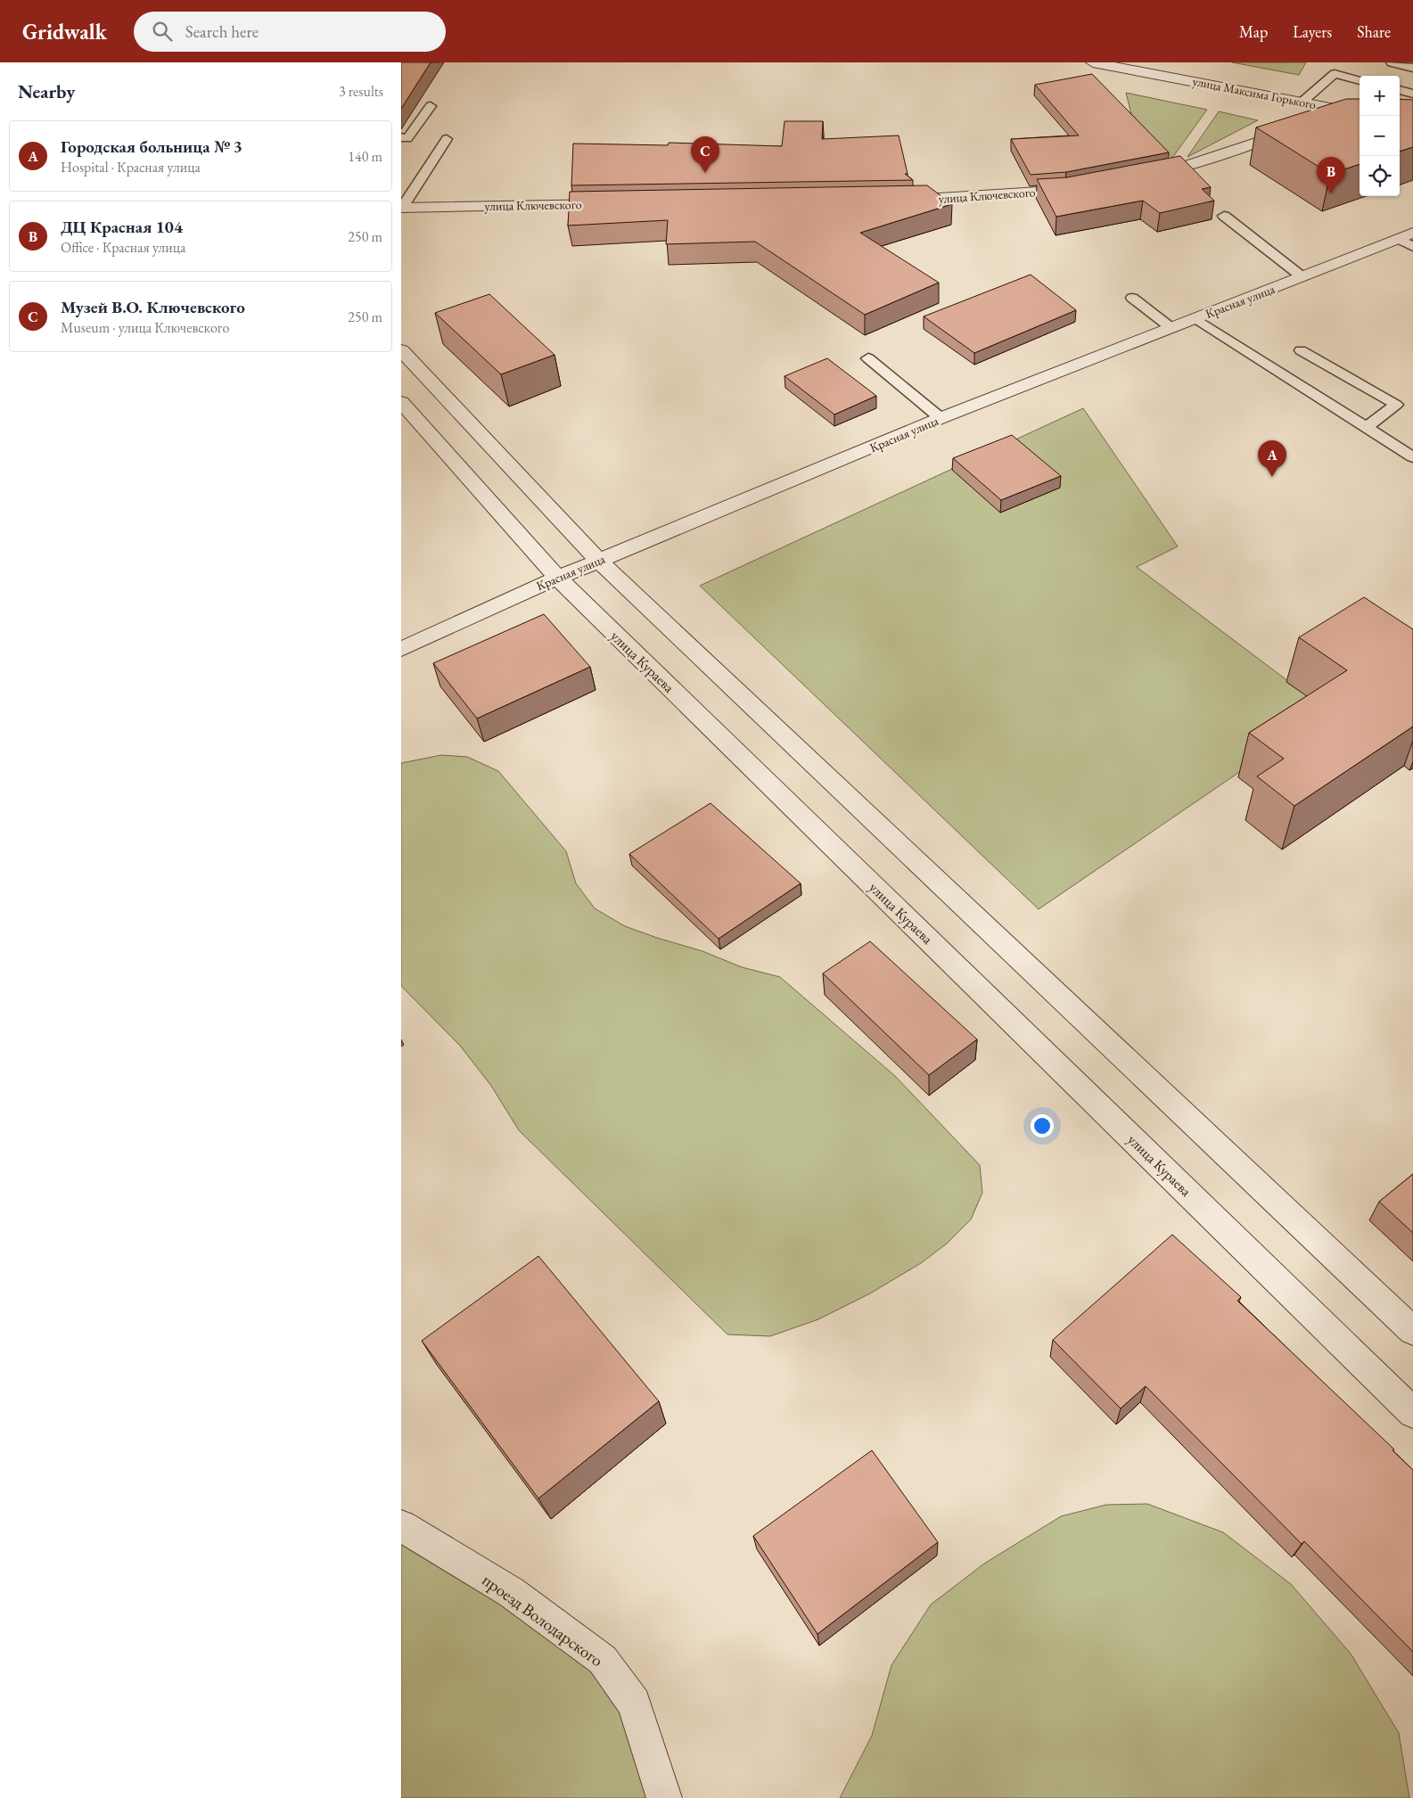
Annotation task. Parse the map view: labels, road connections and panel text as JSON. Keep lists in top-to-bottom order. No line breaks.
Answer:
{"streets":{"street":["улица Максима Горького","улица Ключевского","Красная улица","улица Кураева","проезд Володарского"]},"crossings":[["Красная улица","улица Кураева"]],"page":{"header":"Gridwalk","search":"Search here","nav":["Map","Layers","Share"],"heading":["Nearby","3 results"],"map_buttons":["+","−"],"list":[{"mark":"A","name":"Городская больница № 3","note":"Hospital · Красная улица","value":"140 m"},{"mark":"B","name":"ДЦ Красная 104","note":"Office · Красная улица","value":"250 m"},{"mark":"C","name":"Музей В.О. Ключевского","note":"Museum · улица Ключевского","value":"250 m"}],"pins":["C","B","A"]}}
